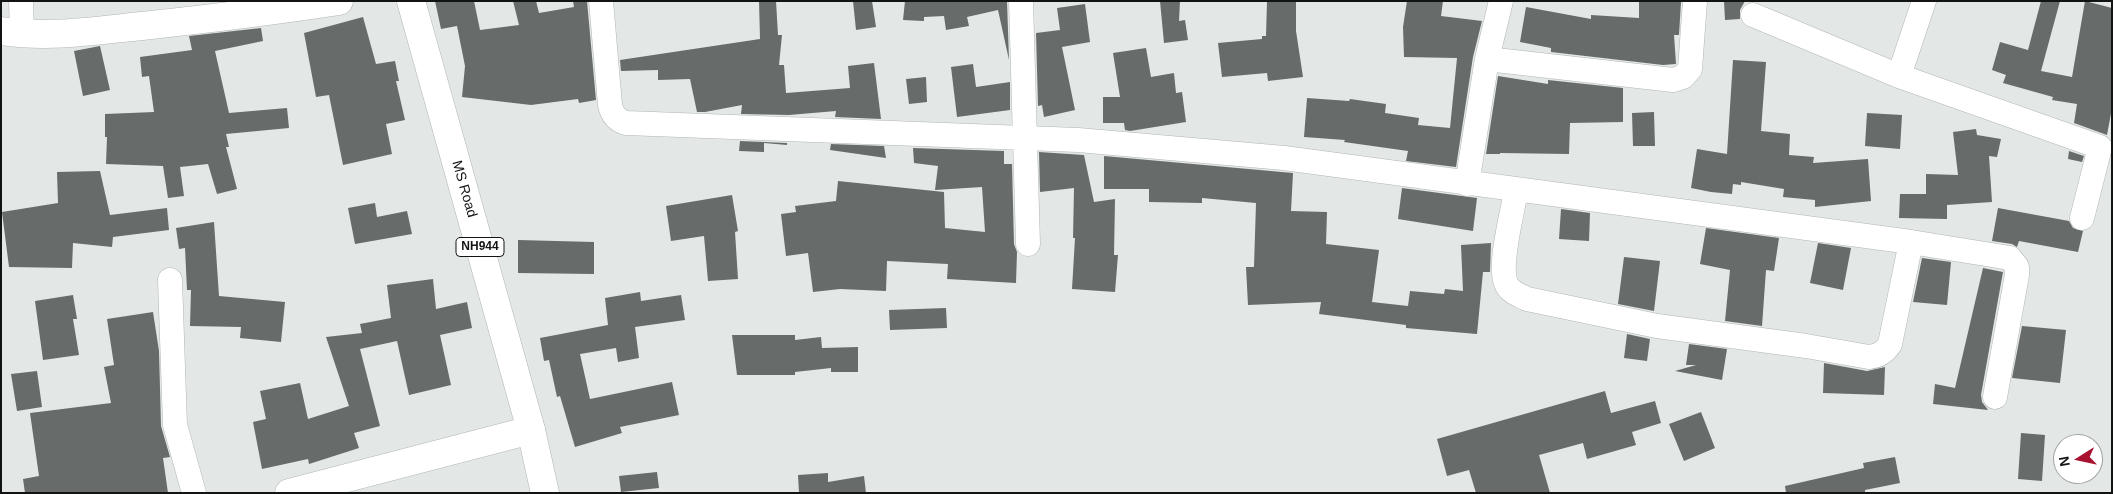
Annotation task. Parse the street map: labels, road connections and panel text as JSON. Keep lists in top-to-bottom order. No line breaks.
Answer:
{"streets":{"main road":["MS Road","NH944"]},"north":"left"}
